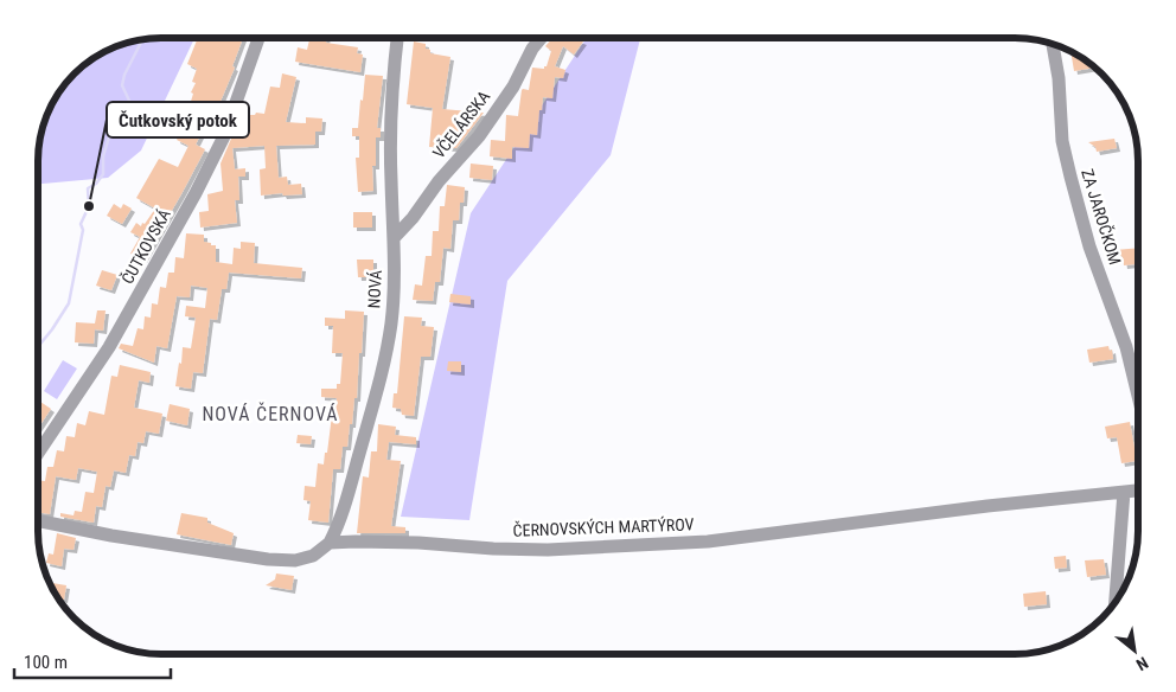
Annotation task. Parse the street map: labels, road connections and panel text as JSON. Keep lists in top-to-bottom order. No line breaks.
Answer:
{"streets":{"street":["VČELÁRSKA","ZA JAROČKOM","ČUTKOVSKÁ","NOVÁ","ČERNOVSKÝCH MARTÝROV"]},"crossings":[["VČELÁRSKA","NOVÁ"],["NOVÁ","ČERNOVSKÝCH MARTÝROV"]],"districts":["NOVÁ ČERNOVÁ"],"places":["Čutkovský potok"],"scale_bar":"100 m","north":"bottom right"}
